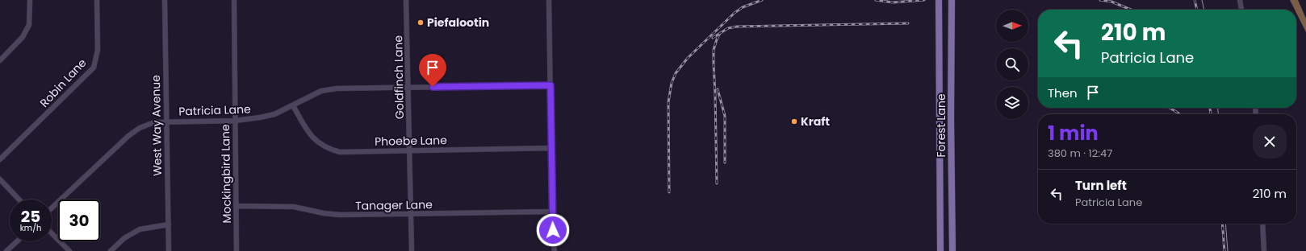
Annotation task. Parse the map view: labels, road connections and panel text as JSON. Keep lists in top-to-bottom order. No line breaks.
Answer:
{"streets":{"main road":["Forest Lane"],"street":["Goldfinch Lane","Robin Lane","Patricia Lane","West Way Avenue","Phoebe Lane","Mockingbird Lane","Tanager Lane"]},"crossings":[["Goldfinch Lane","Patricia Lane"],["Goldfinch Lane","Phoebe Lane"],["Goldfinch Lane","Tanager Lane"],["Patricia Lane","West Way Avenue"],["Patricia Lane","Phoebe Lane"],["Patricia Lane","Mockingbird Lane"],["Mockingbird Lane","Tanager Lane"]],"places":["Piefalootin","Kraft"],"north":"right","page":{"turn":["210 m","Patricia Lane"],"then":"Then","heading":["1 min","380 m · 12:47"],"list":[{"name":"Turn left","note":"Patricia Lane","value":"210 m"}],"speed":"25 km/h","limit":"30"}}
